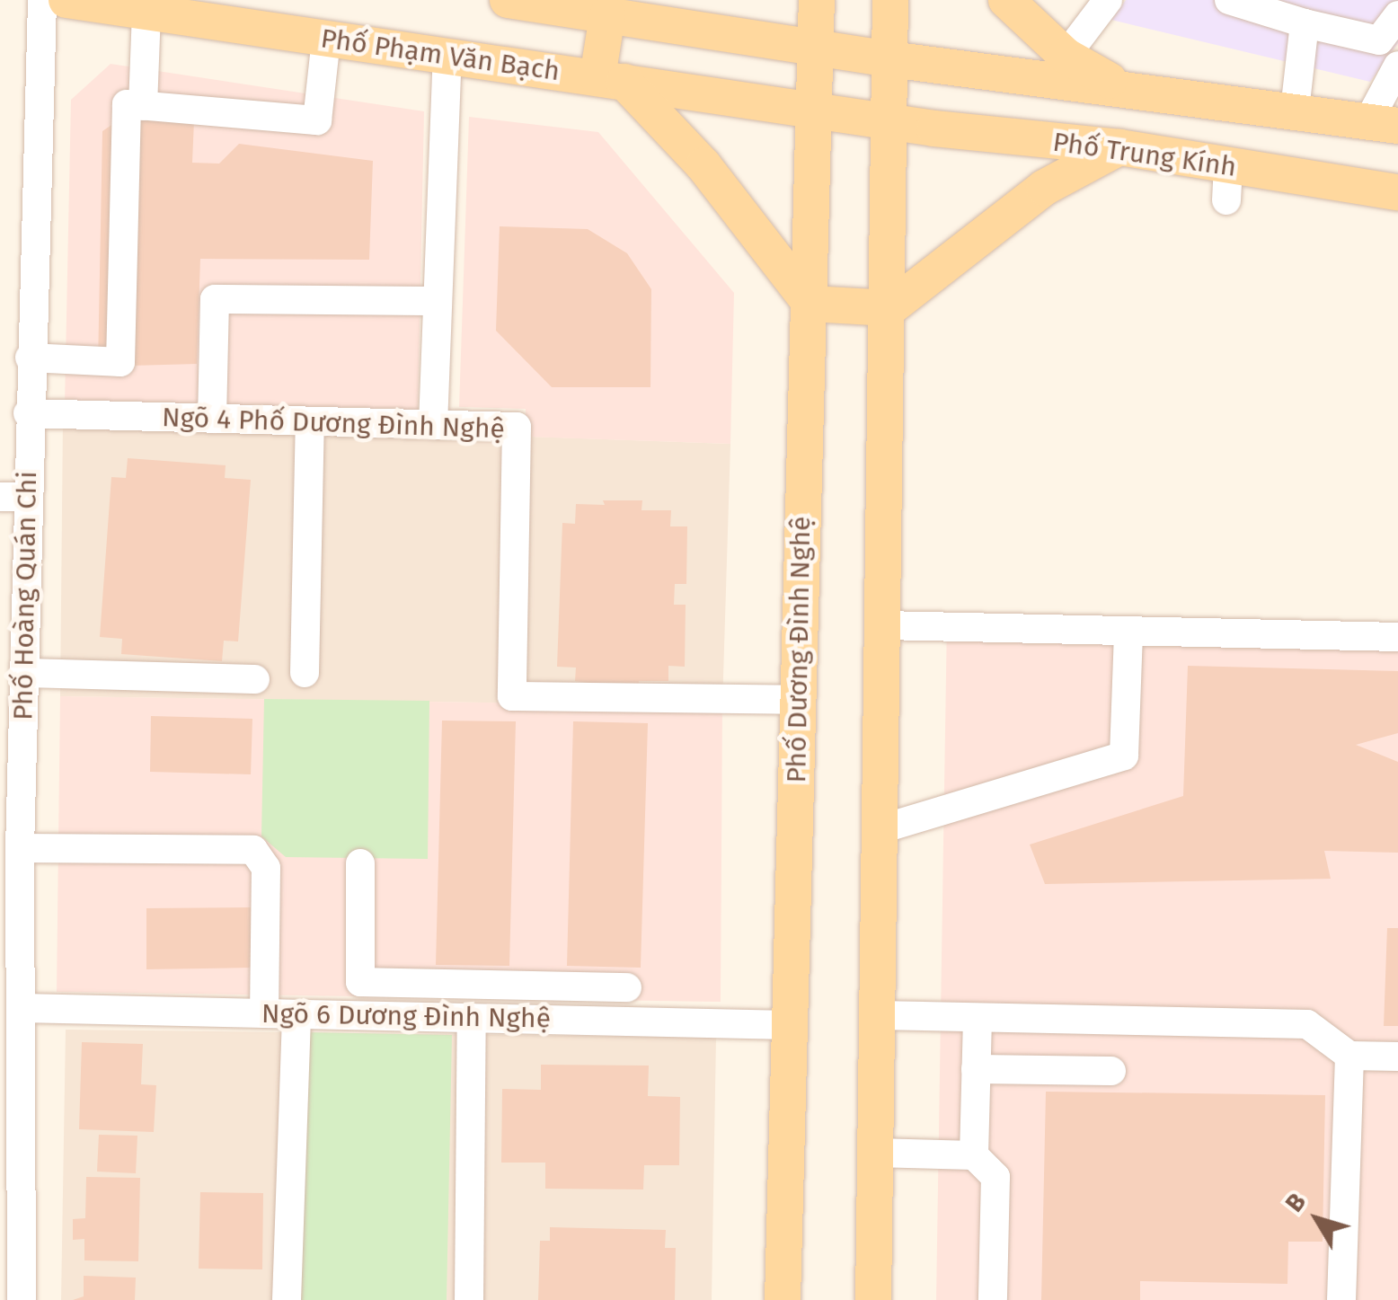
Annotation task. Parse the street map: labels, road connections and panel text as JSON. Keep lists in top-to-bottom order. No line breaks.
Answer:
{"streets":{"main road":["Phố Phạm Văn Bạch","Phố Trung Kính","Phố Dương Đình Nghệ"],"street":["Ngõ 4 Phố Dương Đình Nghệ","Phố Hoàng Quán Chi","Ngõ 6 Dương Đình Nghệ"]},"crossings":[["Phố Phạm Văn Bạch","Phố Trung Kính"],["Phố Phạm Văn Bạch","Phố Dương Đình Nghệ"],["Phố Trung Kính","Phố Dương Đình Nghệ"],["Ngõ 4 Phố Dương Đình Nghệ","Phố Hoàng Quán Chi"],["Ngõ 4 Phố Dương Đình Nghệ","Phố Dương Đình Nghệ"],["Phố Hoàng Quán Chi","Ngõ 6 Dương Đình Nghệ"],["Phố Dương Đình Nghệ","Ngõ 6 Dương Đình Nghệ"]],"north":"top left"}
